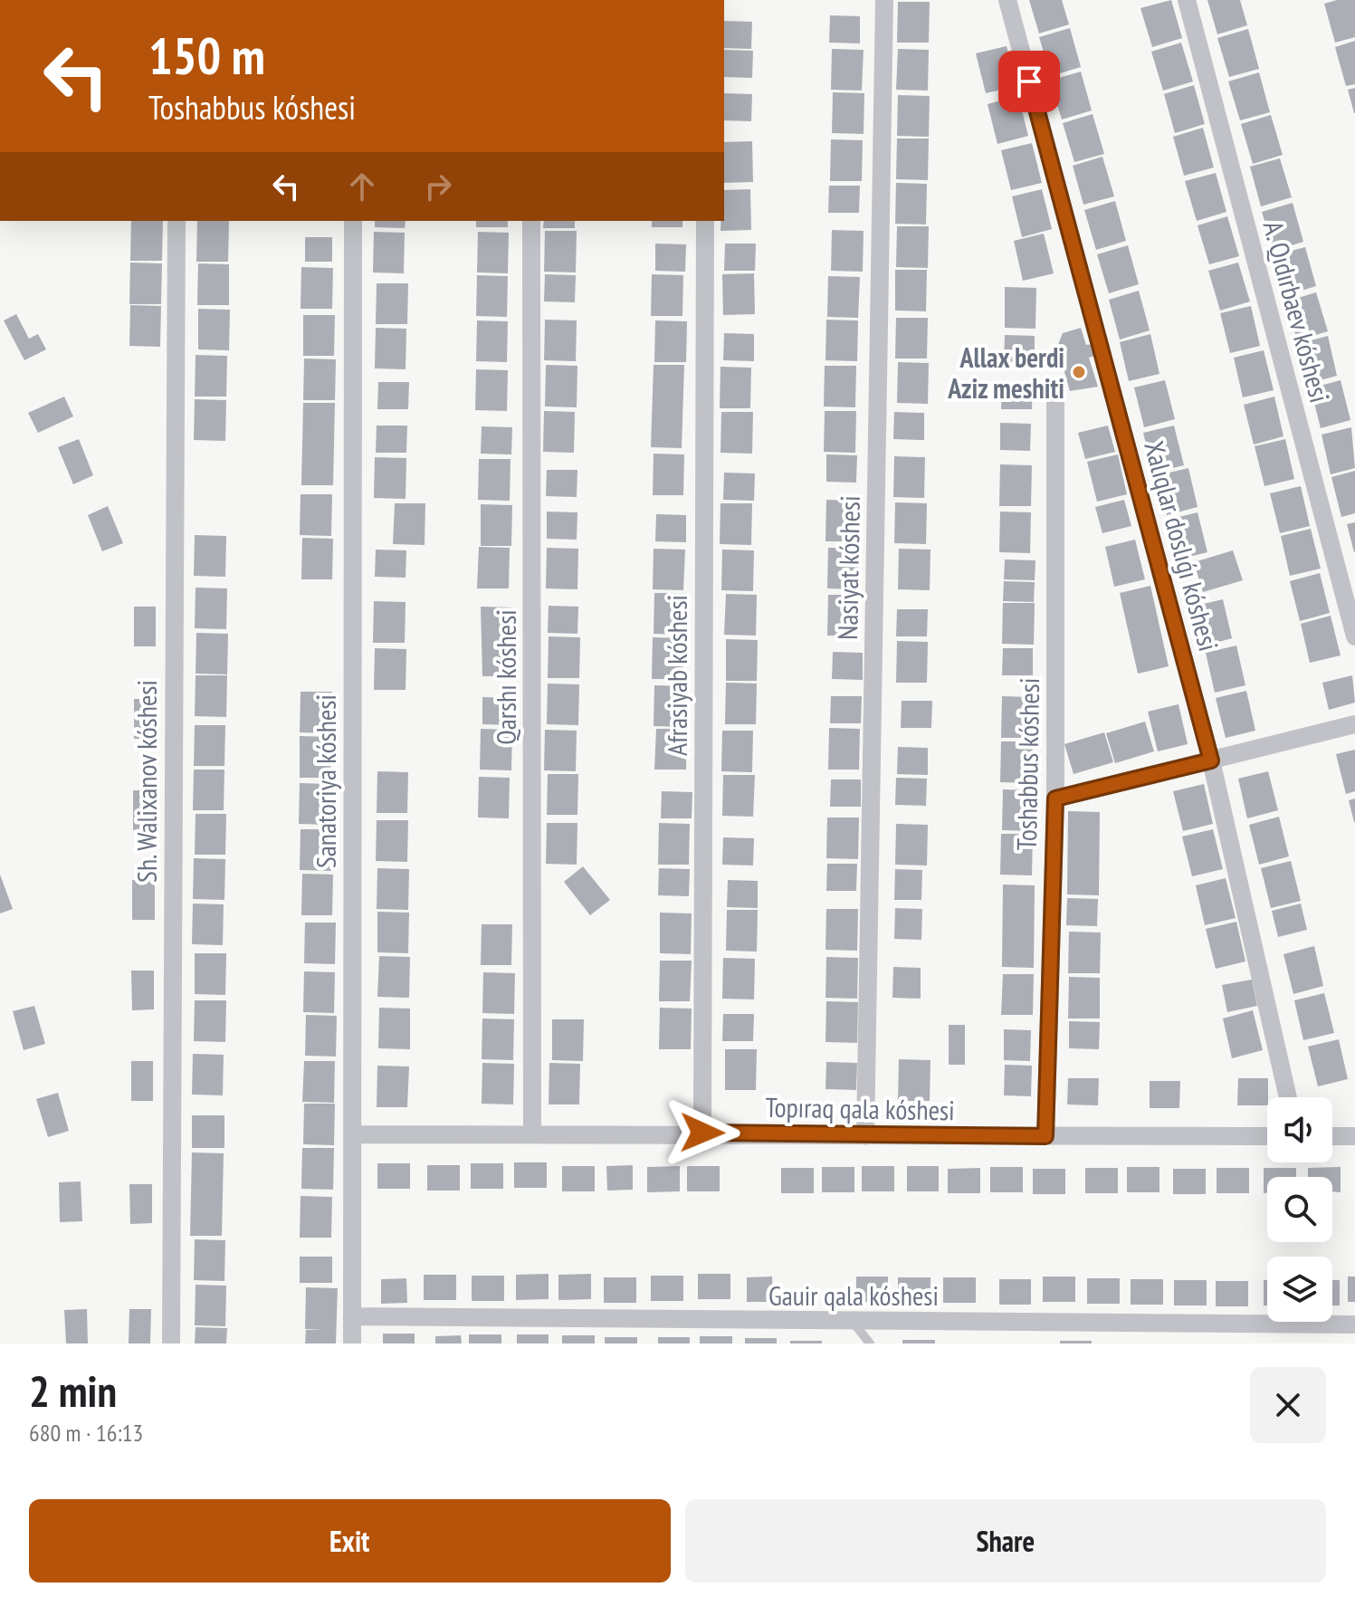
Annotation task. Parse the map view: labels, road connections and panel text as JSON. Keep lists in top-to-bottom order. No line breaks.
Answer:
{"streets":{"street":["A. Qıdırbaev kóshesi","Xalıqlar doslıǵı kóshesi","Nasiyat kóshesi","Afrasiyab kóshesi","Qarshı kóshesi","Toshabbus kóshesi","Sh. Walixanov kóshesi","Sanatoriya kóshesi","Topıraq qala kóshesi","Gauir qala kóshesi"]},"crossings":[["Nasiyat kóshesi","Topıraq qala kóshesi"],["Afrasiyab kóshesi","Topıraq qala kóshesi"],["Qarshı kóshesi","Topıraq qala kóshesi"],["Toshabbus kóshesi","Topıraq qala kóshesi"],["Sanatoriya kóshesi","Topıraq qala kóshesi"],["Sanatoriya kóshesi","Gauir qala kóshesi"]],"places":["Allax berdi Aziz meshiti"],"page":{"turn":["150 m","Toshabbus kóshesi"],"heading":["2 min","680 m · 16:13"],"buttons":["Exit","Share"]}}
